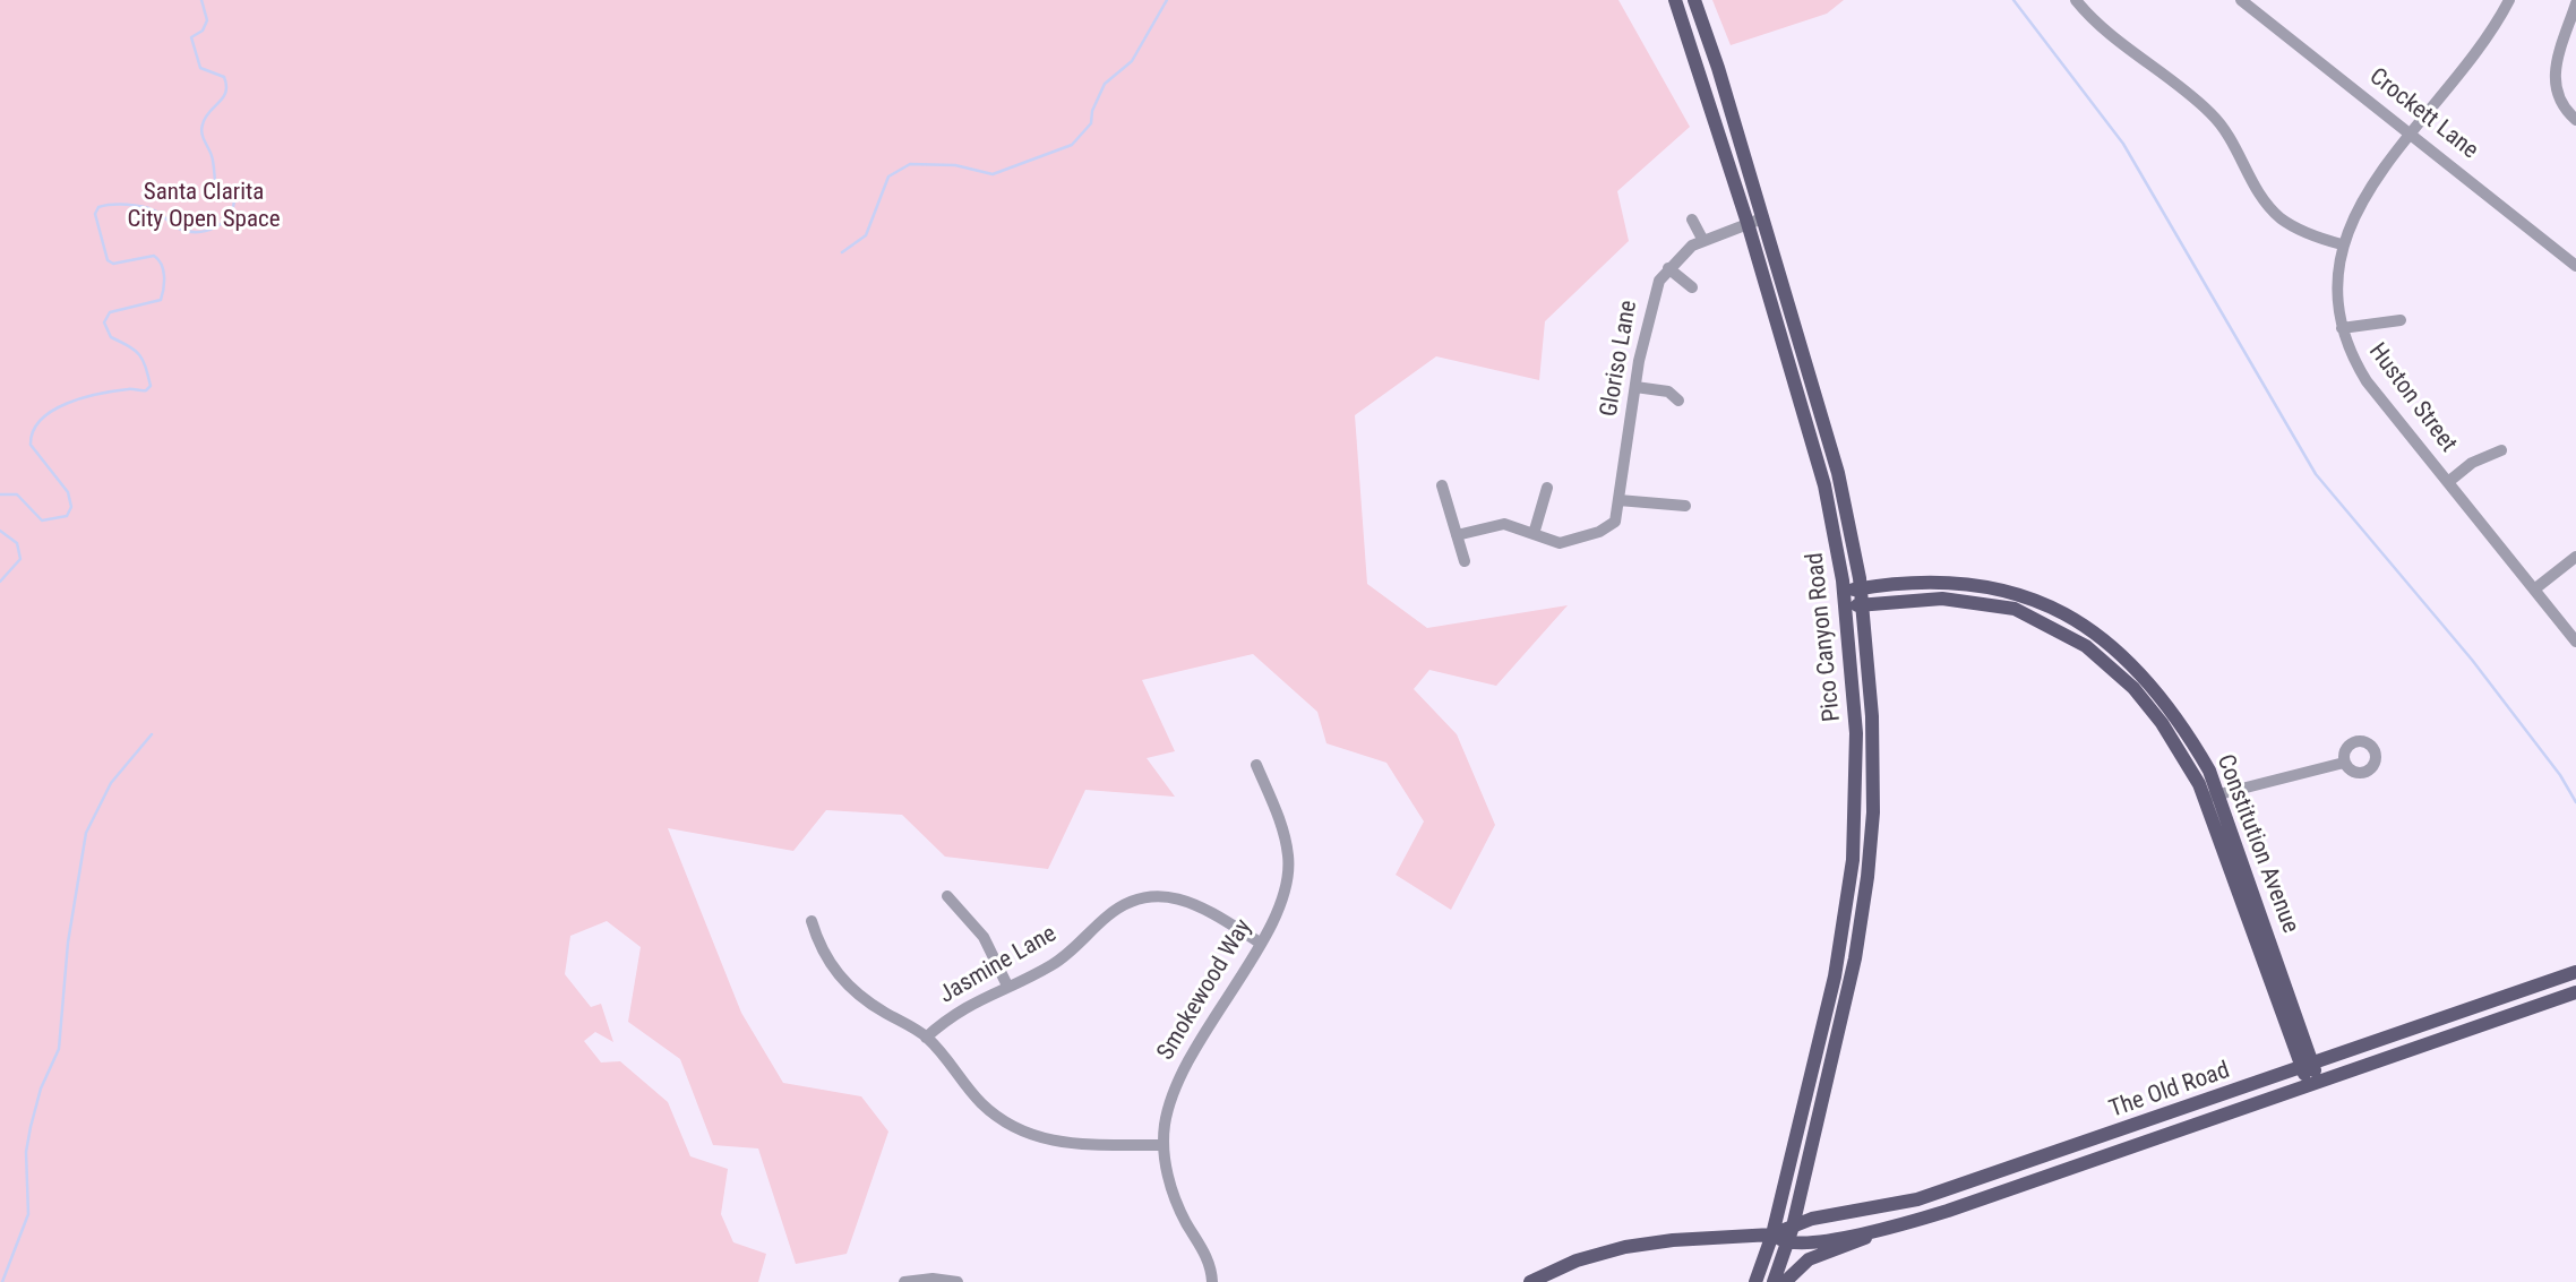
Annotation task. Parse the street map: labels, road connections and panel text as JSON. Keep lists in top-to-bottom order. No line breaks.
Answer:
{"streets":{"main road":["Pico Canyon Road","Constitution Avenue","The Old Road"],"street":["Crockett Lane","Gloriso Lane","Huston Street","Jasmine Lane","Smokewood Way"]},"crossings":[["Crockett Lane","Huston Street"],["Gloriso Lane","Pico Canyon Road"],["Pico Canyon Road","Constitution Avenue"],["Pico Canyon Road","The Old Road"],["Constitution Avenue","The Old Road"],["Jasmine Lane","Smokewood Way"]],"parks":["Santa Clarita City Open Space"]}
